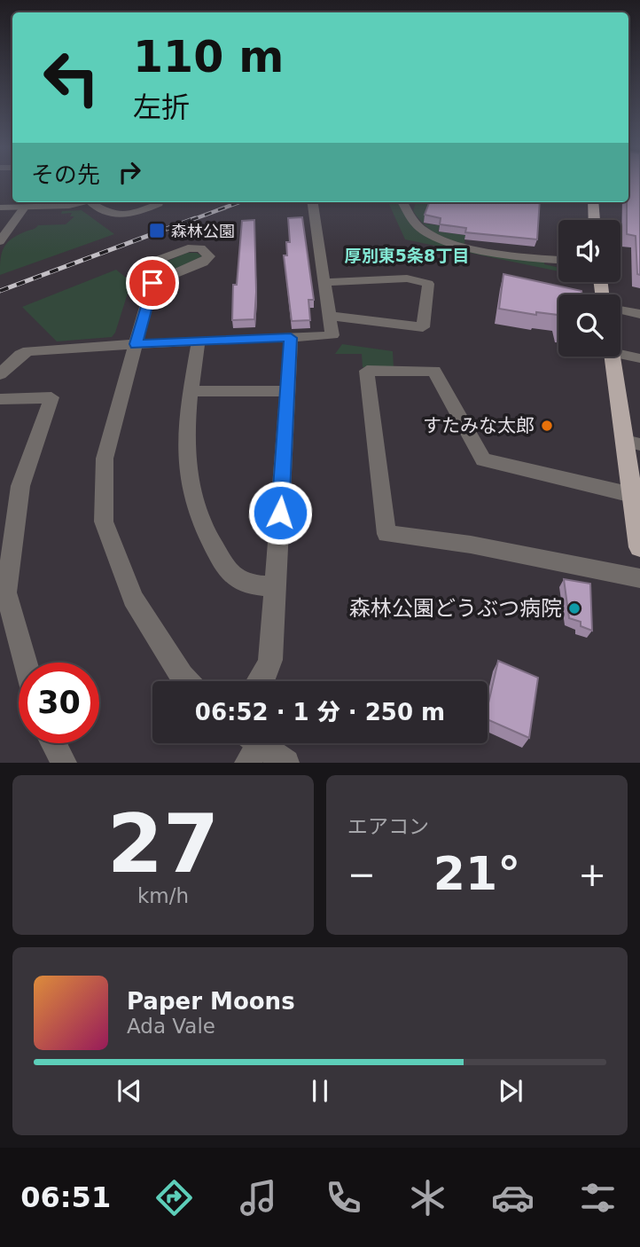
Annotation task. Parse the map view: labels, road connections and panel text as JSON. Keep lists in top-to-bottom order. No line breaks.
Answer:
{"districts":["厚別東5条8丁目"],"places":{"transit":["森林公園"],"other":["すたみな太郎","森林公園どうぶつ病院"]},"page":{"turn":["110 m","左折"],"then":"その先","limit":"30","trip":"06:52 · 1 分 · 250 m","tile":[["27","km/h"],"エアコン"],"heat":["−","21°","+"],"song":["Paper Moons","Ada Vale"],"tabs":"06:51"}}
